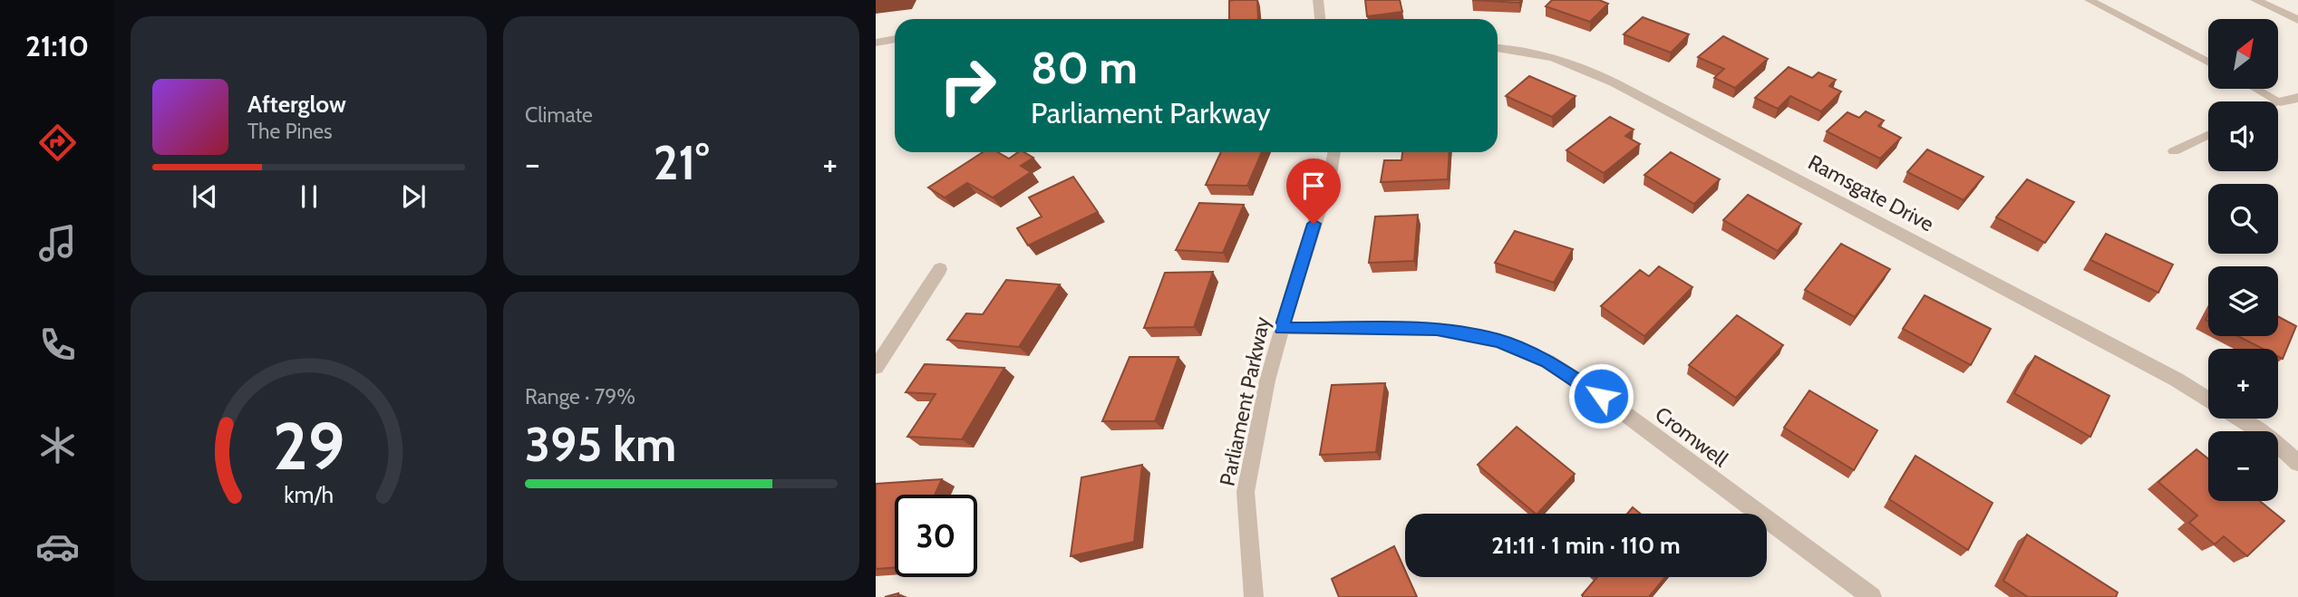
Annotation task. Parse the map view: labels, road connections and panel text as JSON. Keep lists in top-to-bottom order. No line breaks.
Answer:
{"streets":{"street":["Ramsgate Drive","Parliament Parkway","Cromwell"]},"crossings":[["Parliament Parkway","Cromwell"]],"north":"top right","page":{"tabs":"21:10","tile":["Climate",["Range · 79%","395 km"]],"map_buttons":["+","−"],"turn":["80 m","Parliament Parkway"],"song":["Afterglow","The Pines"],"heat":["−","21°","+"],"limit":"30","trip":"21:11 · 1 min · 110 m","gauge":["29","km/h"]}}
